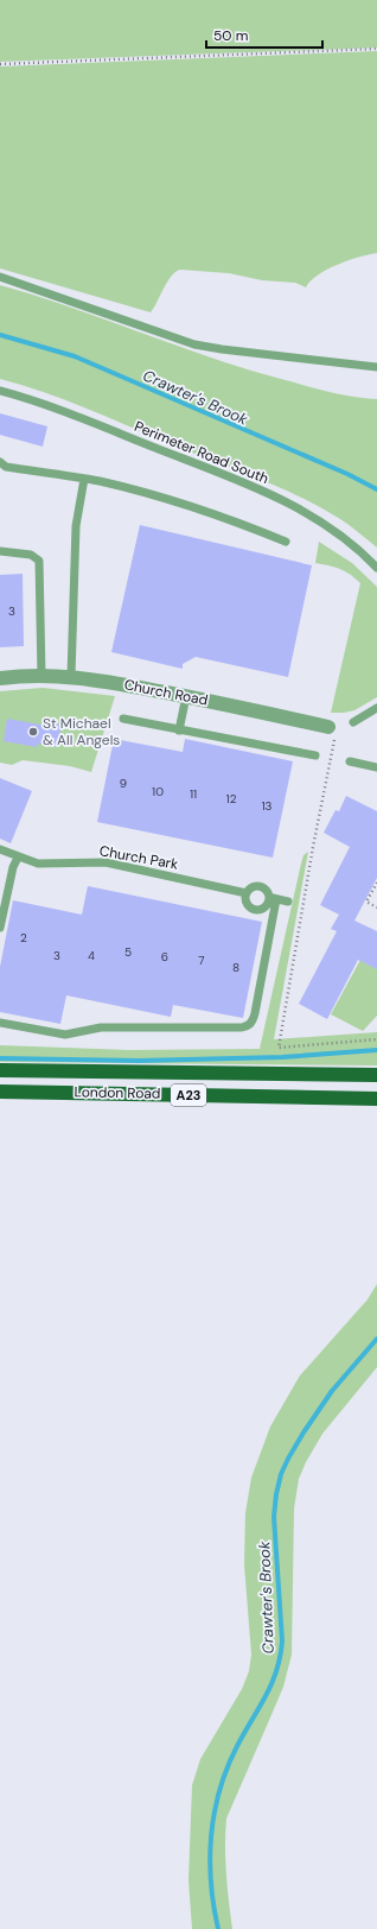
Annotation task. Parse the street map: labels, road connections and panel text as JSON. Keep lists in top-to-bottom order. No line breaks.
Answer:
{"streets":{"main road":["London Road","A23"],"street":["Church Road"],"lane":["Perimeter Road South","Church Park"]},"water":["Crawter's Brook"],"places":["St Michael & All Angels"],"house_numbers":["3","9","10","11","12","13","2","5","3","4","6","7","8"],"scale_bar":"50 m"}
